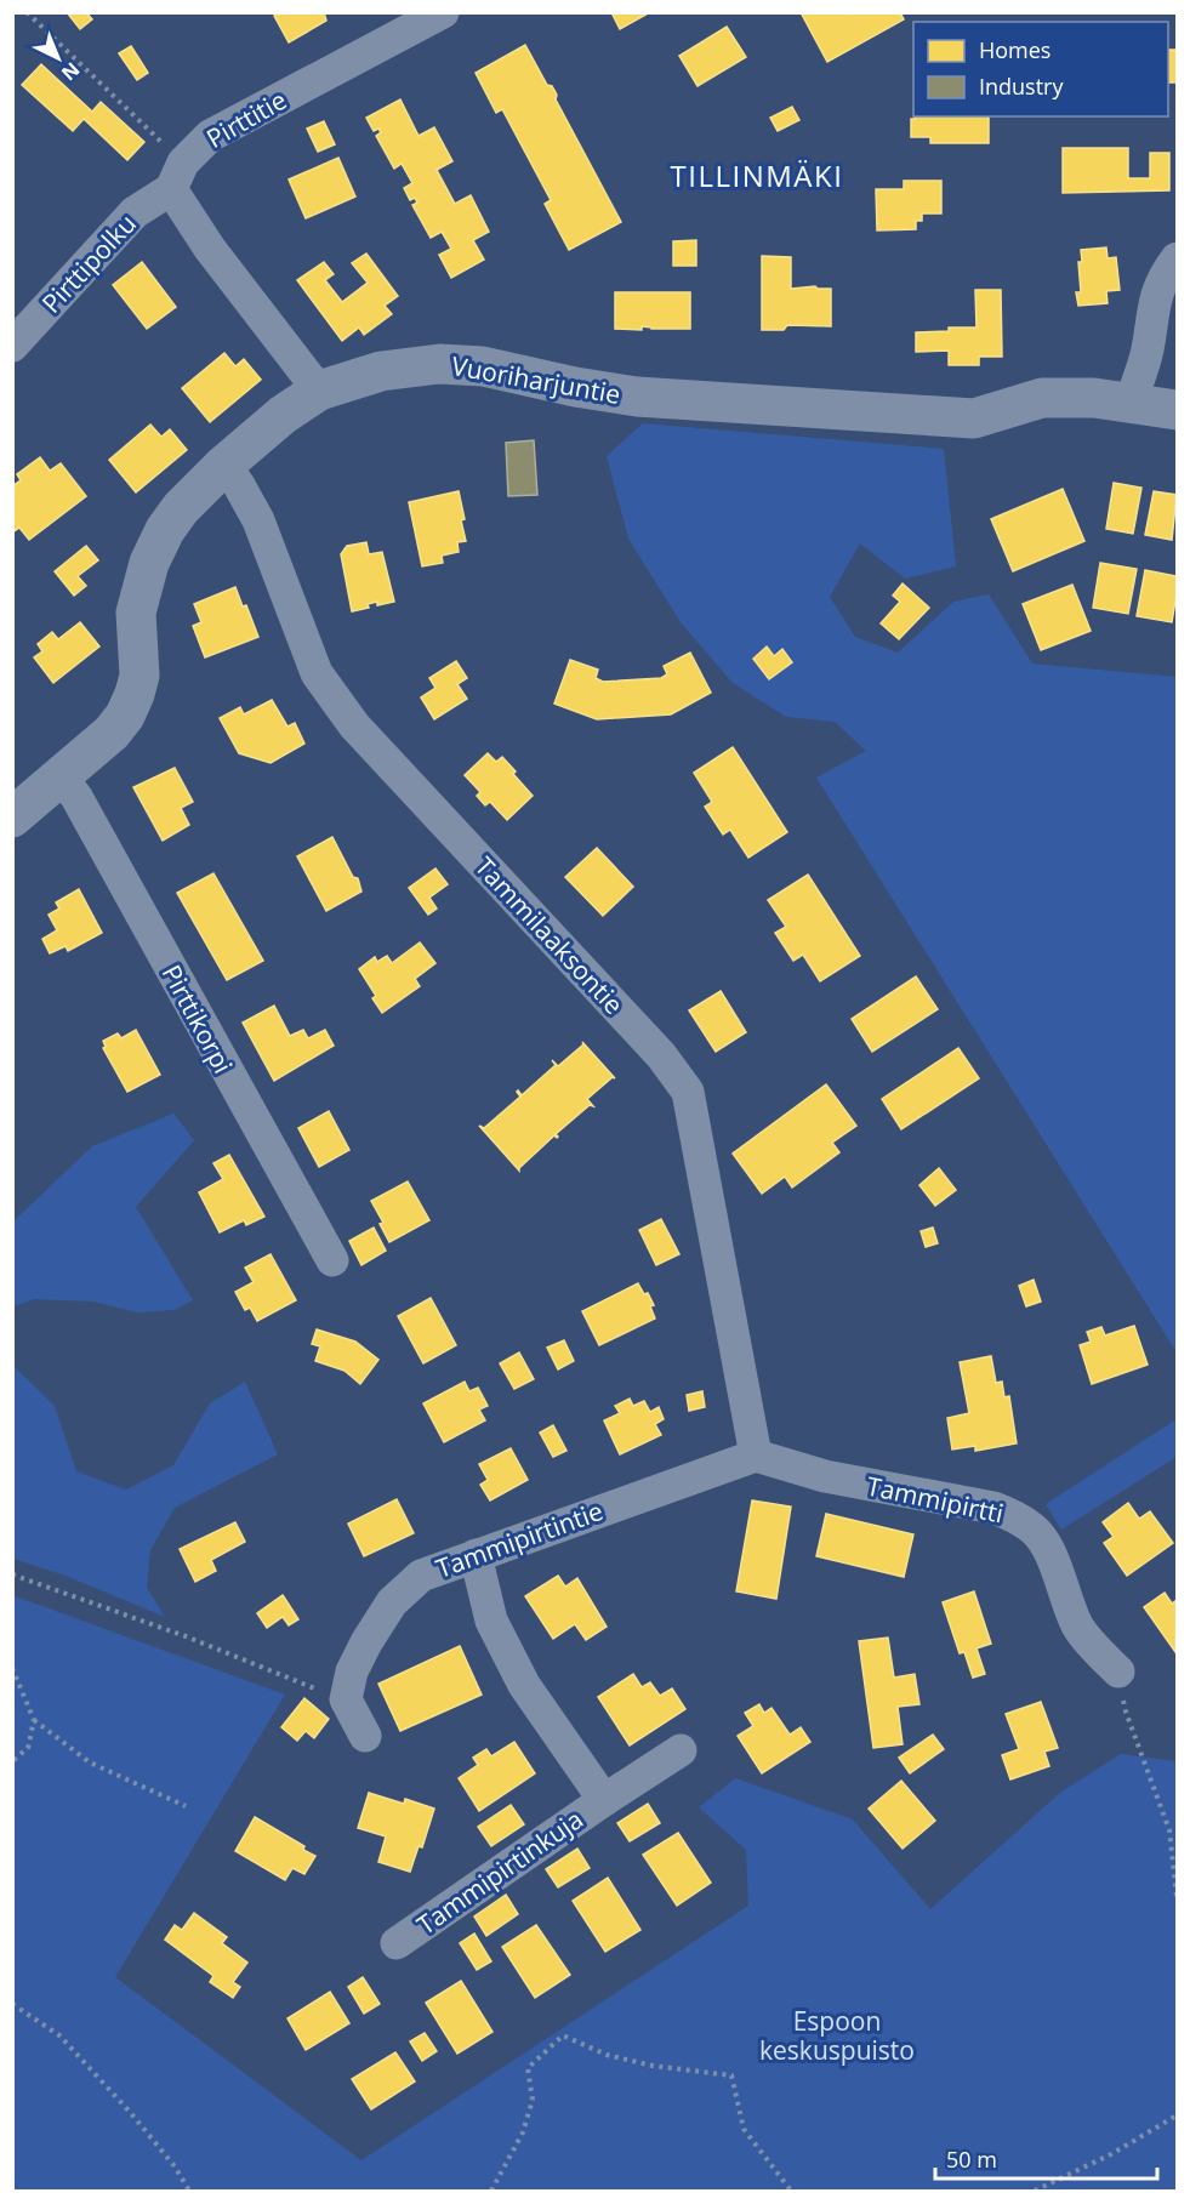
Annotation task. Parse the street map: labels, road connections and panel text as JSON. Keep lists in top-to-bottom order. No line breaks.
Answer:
{"streets":{"street":["Pirttitie","Pirttipolku","Vuoriharjuntie","Tammilaaksontie","Pirttikorpi","Tammipirtti","Tammipirtintie","Tammipirtinkuja"]},"crossings":[["Pirttitie","Pirttipolku"],["Vuoriharjuntie","Tammilaaksontie"],["Vuoriharjuntie","Pirttikorpi"],["Tammilaaksontie","Tammipirtti"],["Tammilaaksontie","Tammipirtintie"],["Tammipirtti","Tammipirtintie"],["Tammipirtintie","Tammipirtinkuja"]],"districts":["TILLINMÄKI"],"parks":["Espoon keskuspuisto"],"legend":["Homes","Industry"],"scale_bar":"50 m","north":"bottom right"}
